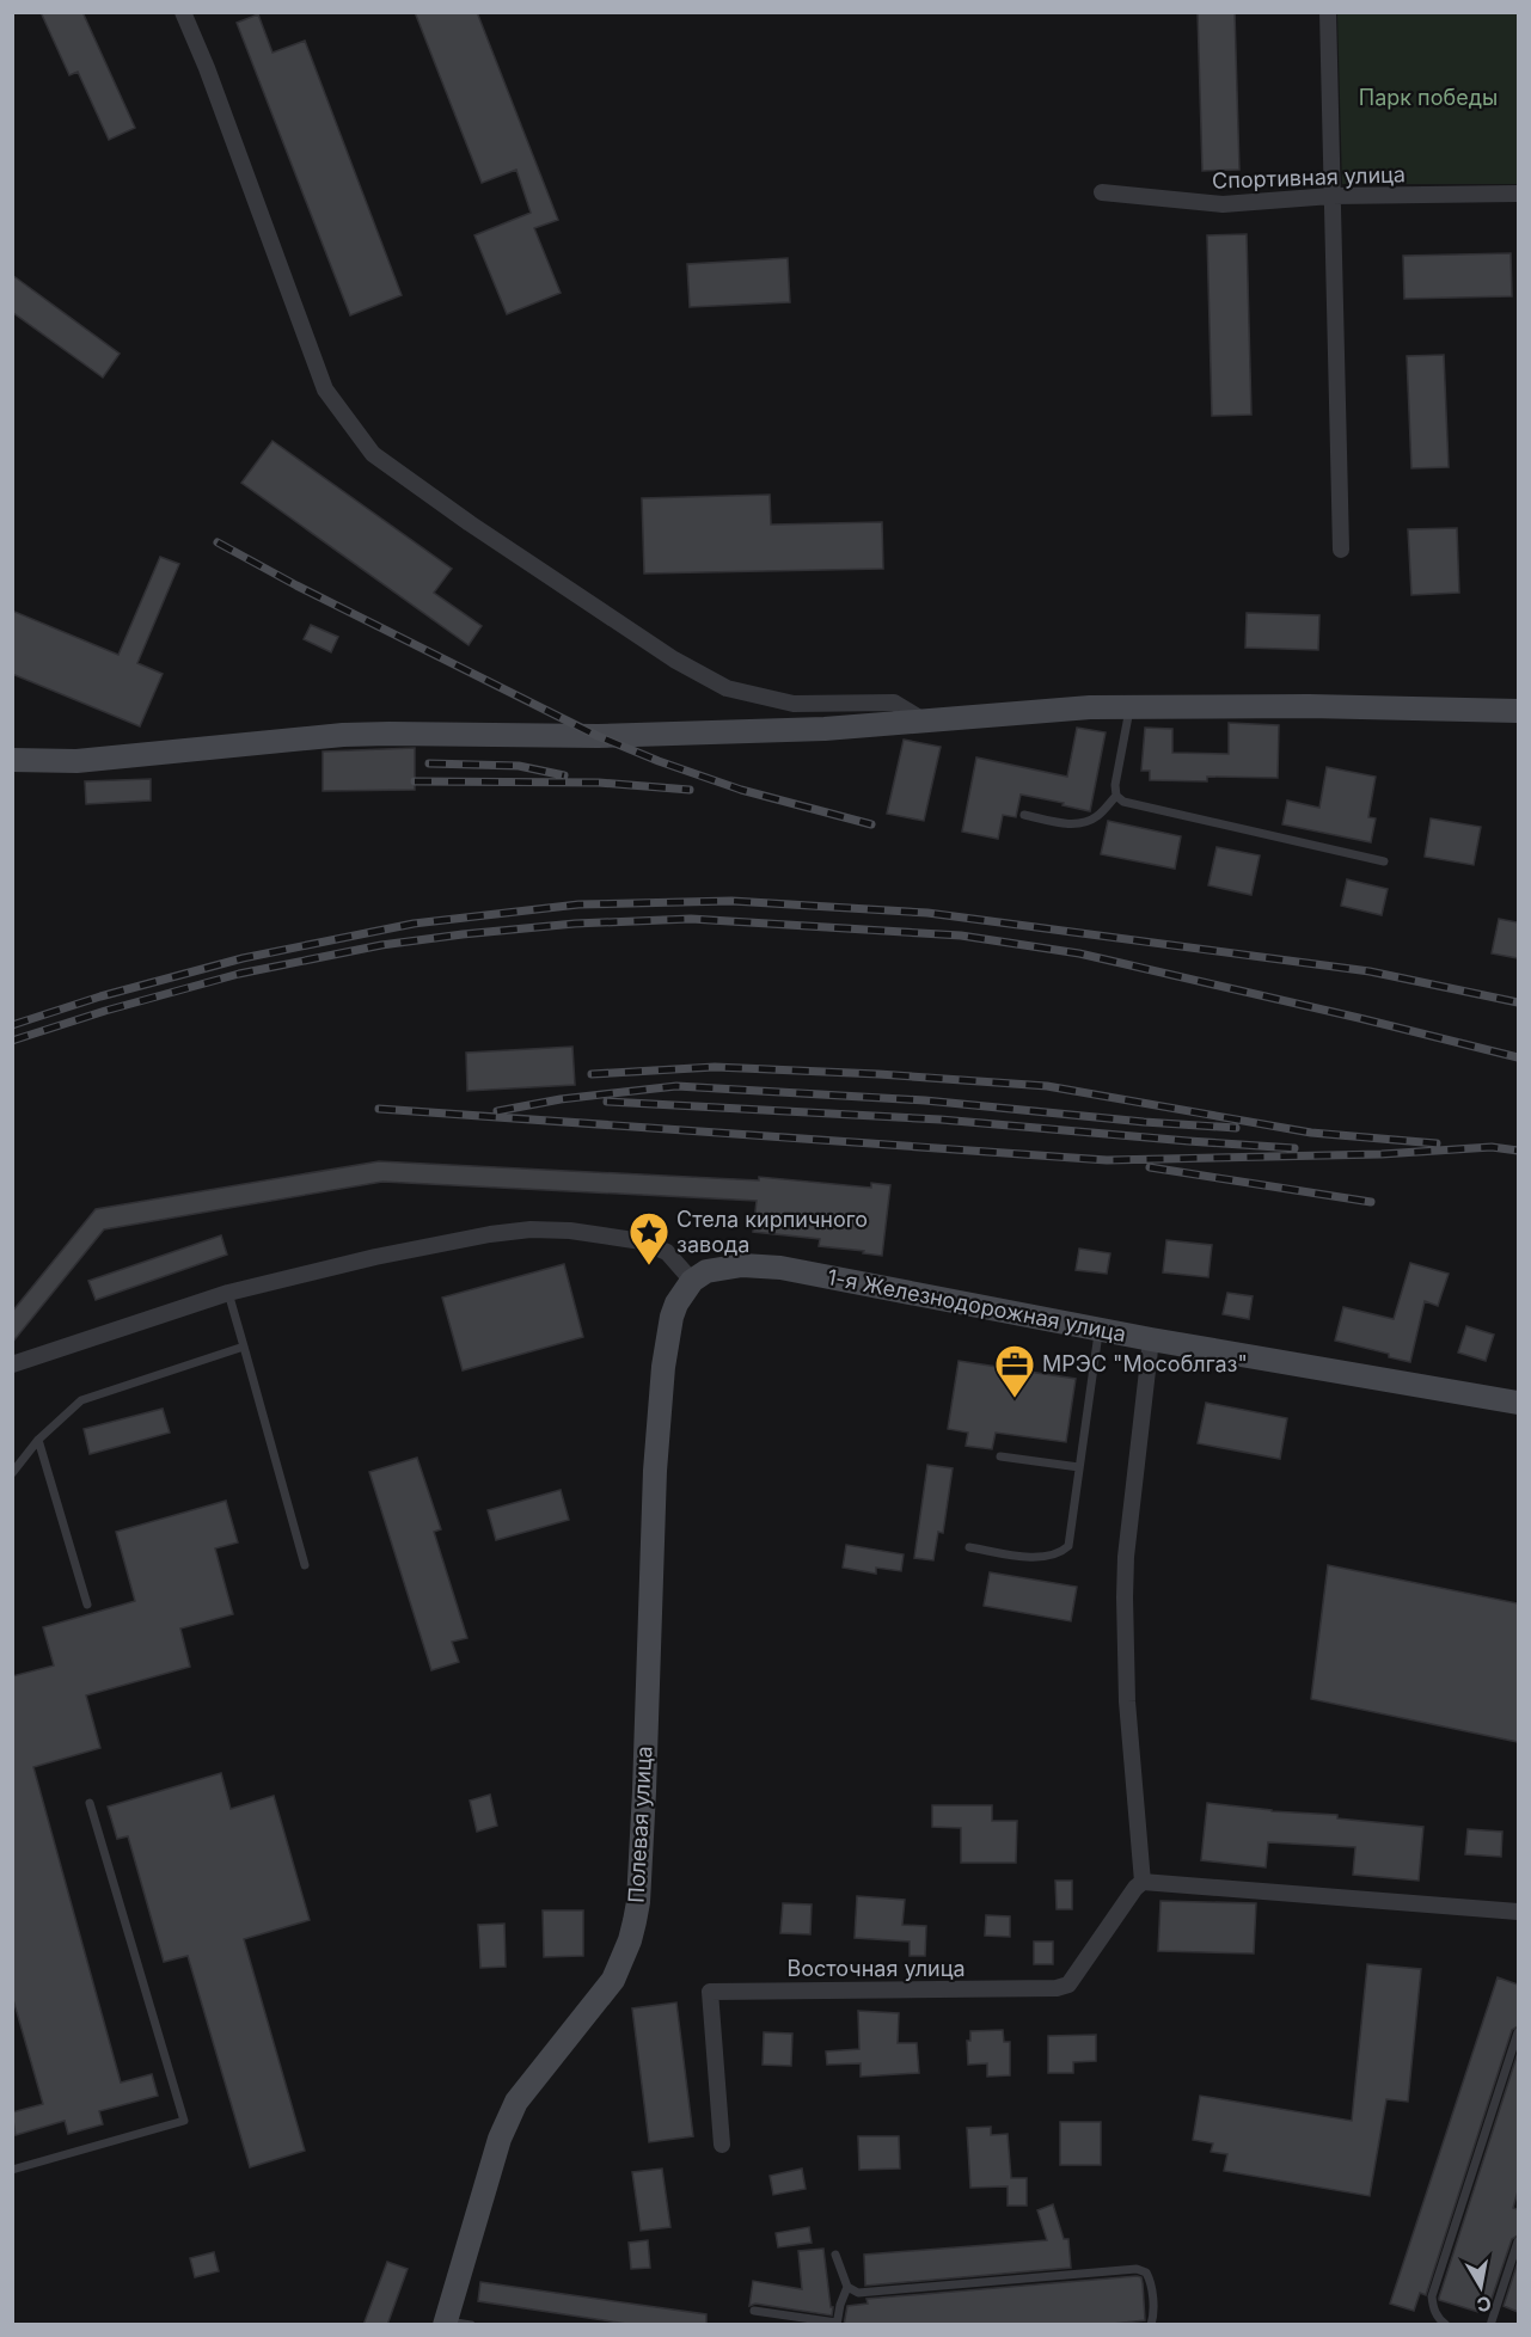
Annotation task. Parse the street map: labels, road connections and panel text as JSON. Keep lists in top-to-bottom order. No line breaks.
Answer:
{"streets":{"main road":["1-я Железнодорожная улица","Полевая улица"],"street":["Спортивная улица","Восточная улица"]},"crossings":[["1-я Железнодорожная улица","Полевая улица"]],"parks":["Парк победы"],"places":{"place":["Стела кирпичного завода"],"office":["МРЭС \"Мособлгаз\""]},"north":"bottom"}
